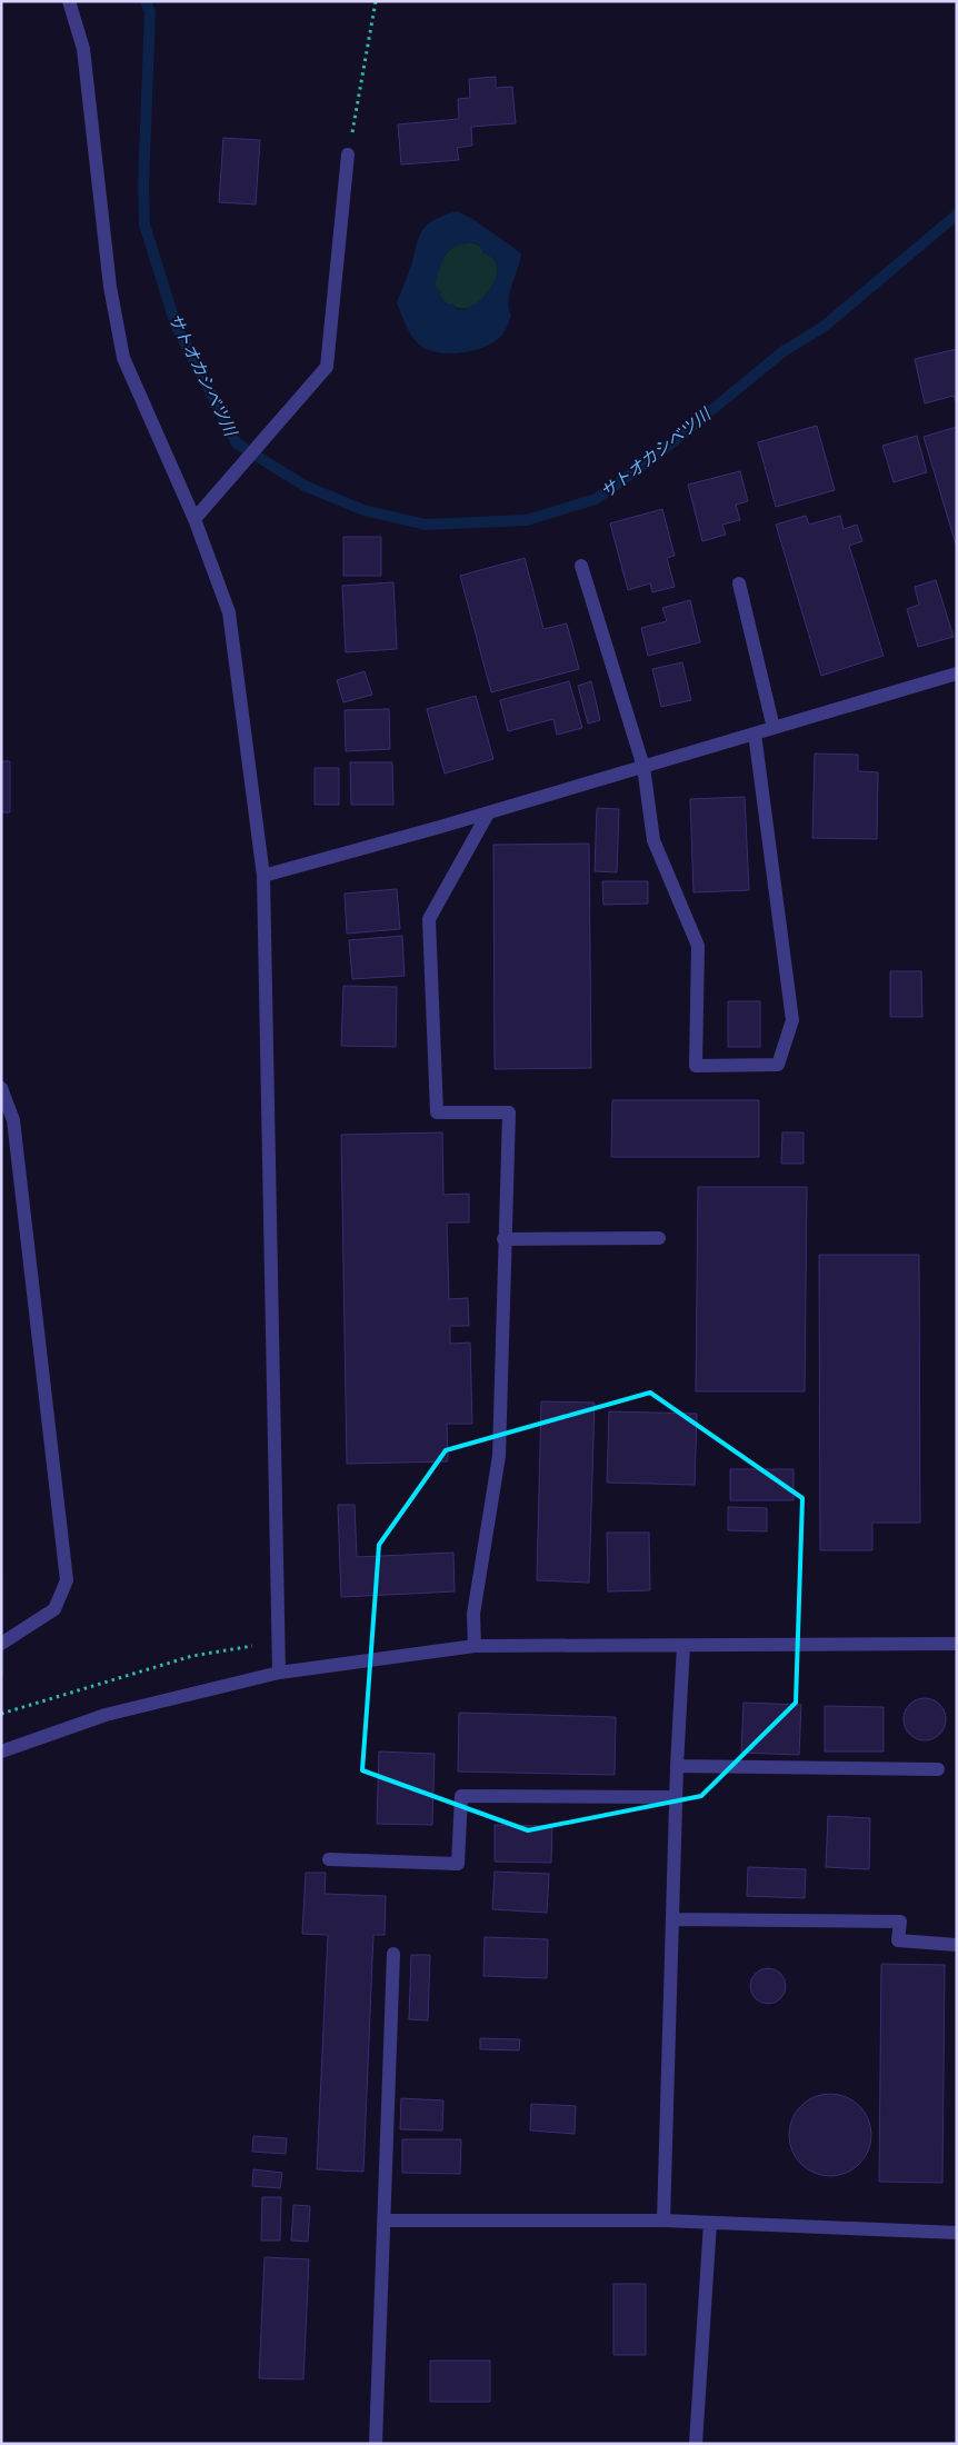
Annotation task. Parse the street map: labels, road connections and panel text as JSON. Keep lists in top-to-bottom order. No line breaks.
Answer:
{"water":["サトオカシベツ川"]}
